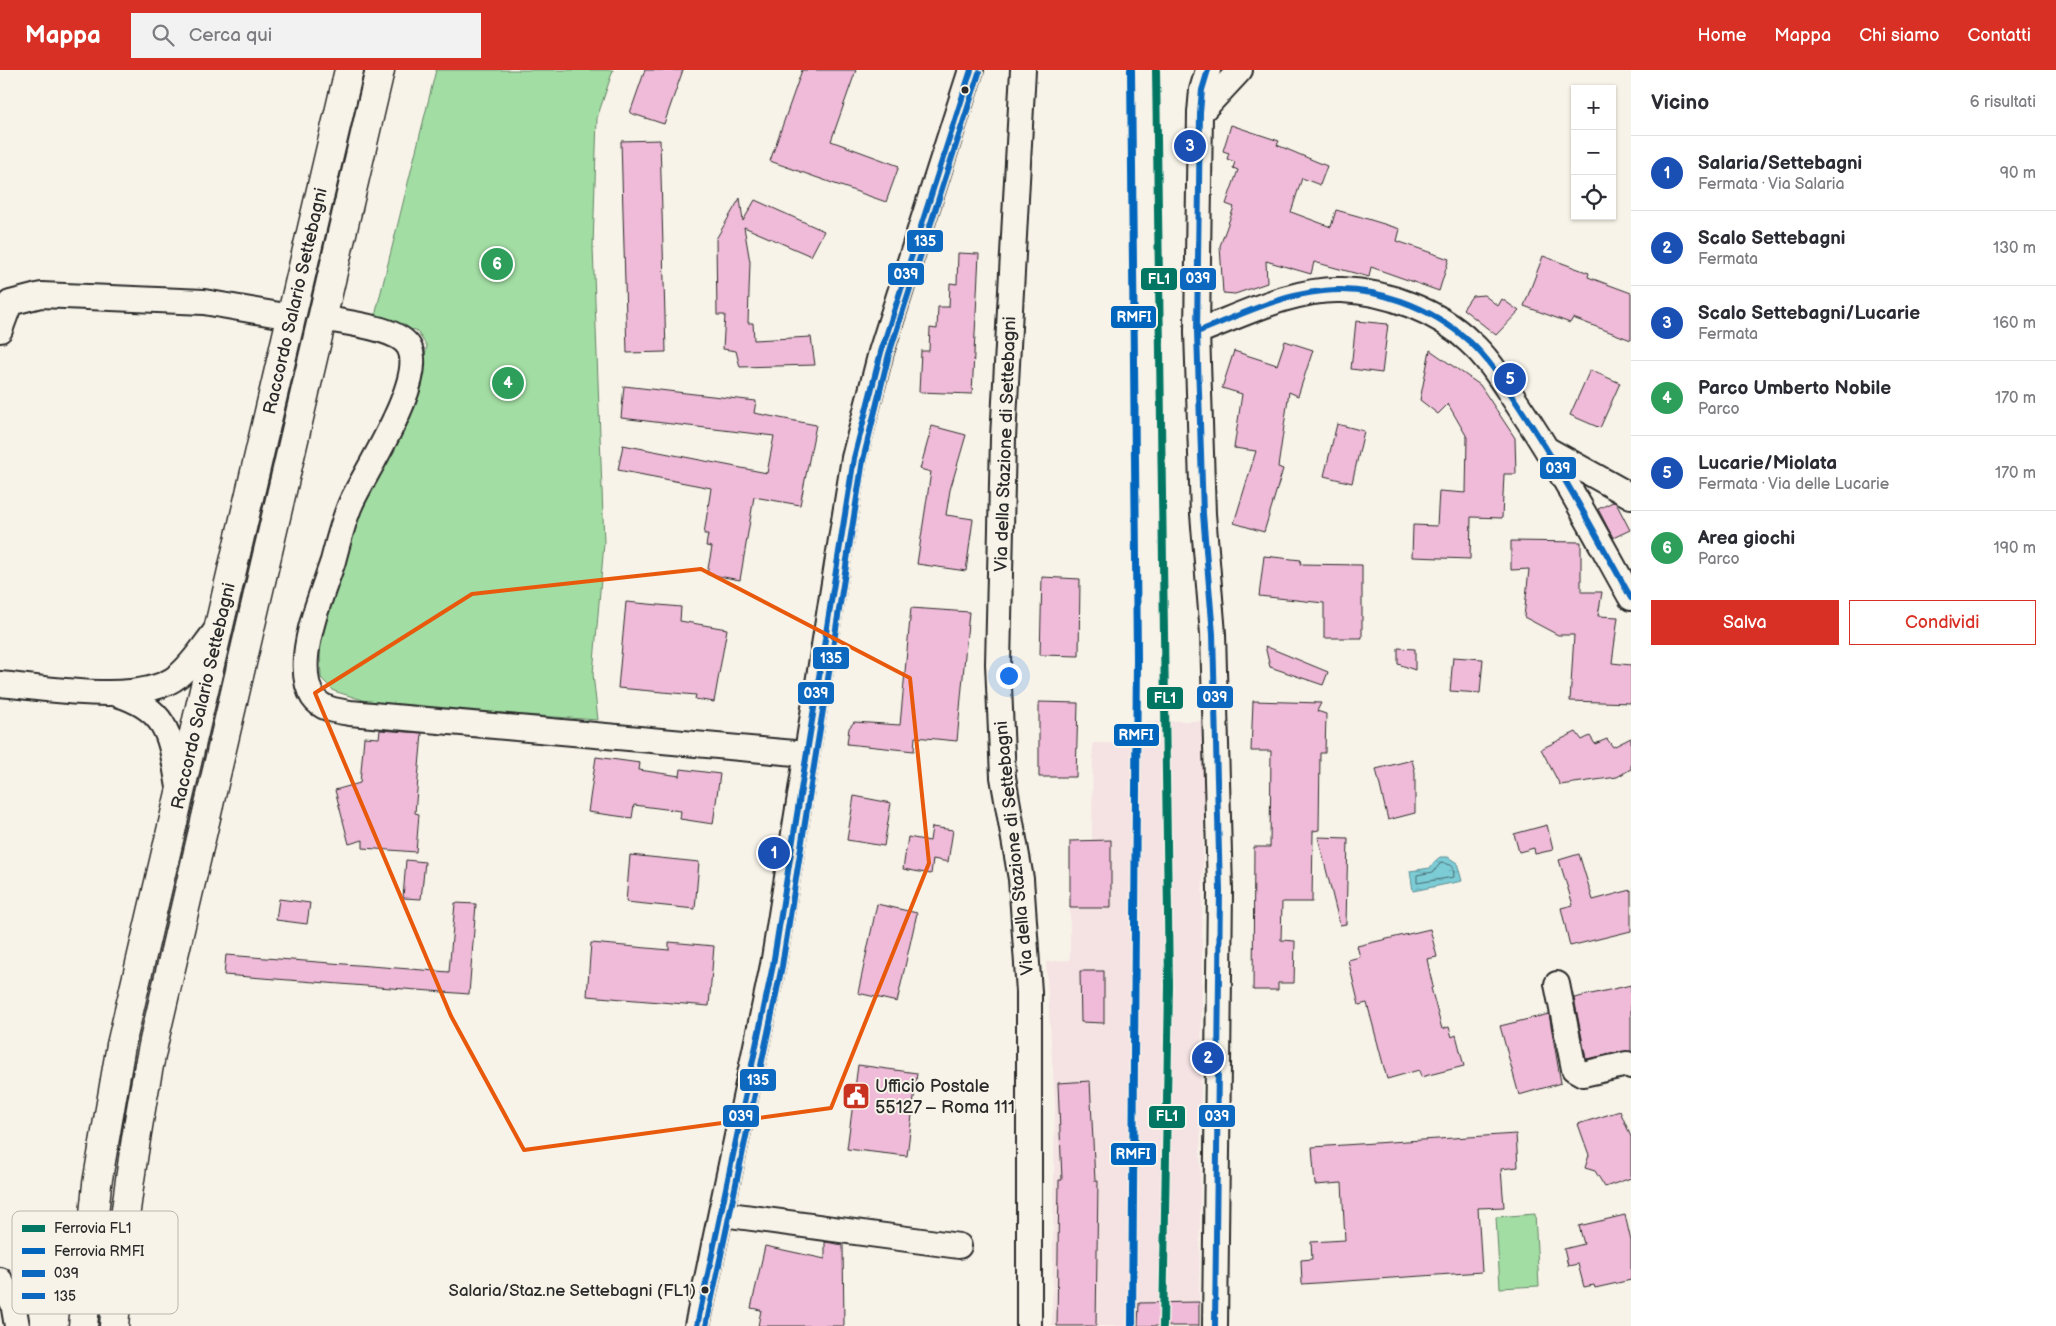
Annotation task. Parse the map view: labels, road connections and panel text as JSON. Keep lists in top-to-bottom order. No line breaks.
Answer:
{"streets":{"main road":["Raccordo Salario Settebagni"],"street":["Via della Stazione di Settebagni"]},"places":{"public building":["Ufficio Postale 55127 – Roma 111"],"other":["Salaria/Staz.ne Settebagni (FL1)"]},"lines":["rail line FL1","rail line RMFI","transit line 039","transit line 135"],"legend":["Ferrovia FL1","Ferrovia RMFI","039","135"],"page":{"header":"Mappa","search":"Cerca qui","nav":["Home","Mappa","Chi siamo","Contatti"],"heading":["Vicino","6 risultati"],"map_buttons":["+","−"],"pins":["3","6","5","4","1","2"],"list":[{"mark":"1","name":"Salaria/Settebagni","note":"Fermata · Via Salaria","value":"90 m"},{"mark":"2","name":"Scalo Settebagni","note":"Fermata","value":"130 m"},{"mark":"3","name":"Scalo Settebagni/Lucarie","note":"Fermata","value":"160 m"},{"mark":"4","name":"Parco Umberto Nobile","note":"Parco","value":"170 m"},{"mark":"5","name":"Lucarie/Miolata","note":"Fermata · Via delle Lucarie","value":"170 m"},{"mark":"6","name":"Area giochi","note":"Parco","value":"190 m"}],"buttons":["Salva","Condividi"]}}
